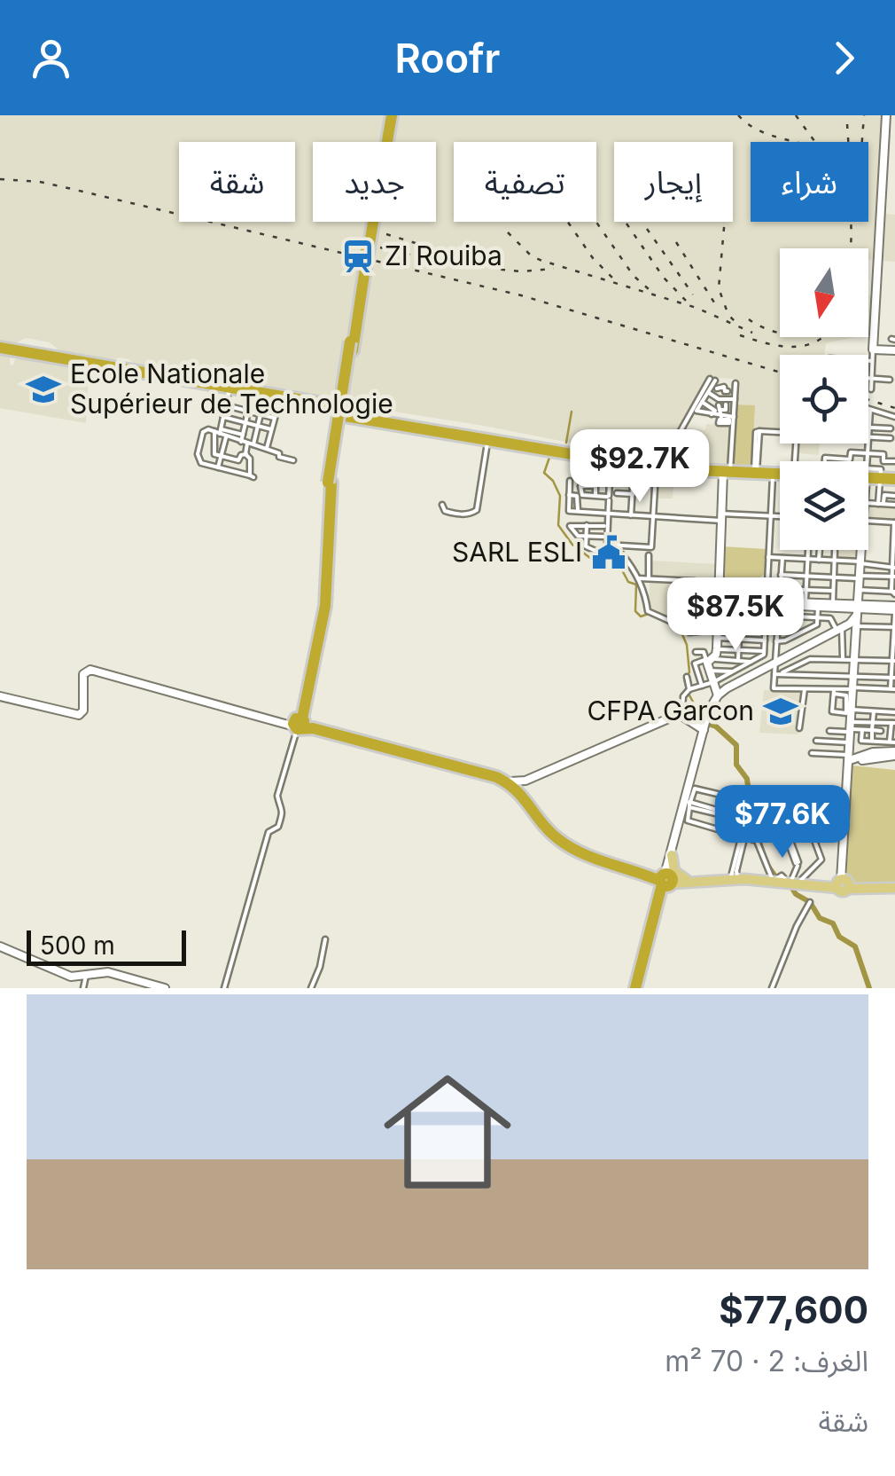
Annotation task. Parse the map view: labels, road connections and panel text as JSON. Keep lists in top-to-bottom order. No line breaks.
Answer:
{"places":{"station":["ZI Rouiba"],"school or university":["Ecole Nationale Supérieur de Technologie","CFPA Garcon"],"public building":["SARL ESLI"]},"scale_bar":"500 m","north":"bottom","page":{"header":"Roofr","chip":["شراء","إيجار","تصفية","جديد","شقة"],"price":["$92.7K","$87.5K","$77.6K"],"scale":"500 m","list":[{"name":"$77,600","note":"الغرف: 2 · 70 m² · شقة"}]}}
